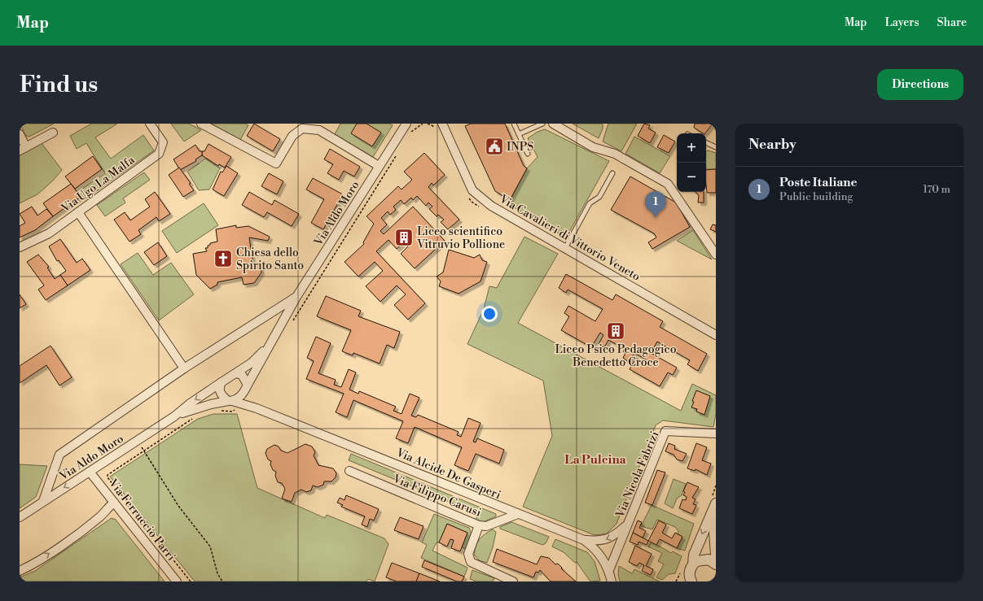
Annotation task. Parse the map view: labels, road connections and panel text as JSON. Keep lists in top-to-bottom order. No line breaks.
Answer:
{"streets":{"street":["Via Ugo La Malfa","Via Aldo Moro","Via Cavalieri di Vittorio Veneto","Via Alcide De Gasperi","Via Nicola Fabrizi","Via Filippo Carusi","Via Ferruccio Parri"]},"crossings":[["Via Aldo Moro","Via Alcide De Gasperi"],["Via Aldo Moro","Via Ferruccio Parri"],["Via Alcide De Gasperi","Via Nicola Fabrizi"],["Via Alcide De Gasperi","Via Filippo Carusi"]],"districts":["La Pulcina"],"places":{"public building":["INPS"],"building":["Liceo scientifico Vitruvio Pollione","Liceo Psico Pedagogico Benedetto Croce"],"church":["Chiesa dello Spirito Santo"]},"page":{"header":"Map","nav":["Map","Layers","Share"],"buttons":"Directions","title":"Find us","heading":"Nearby","map_buttons":["+","−"],"list":[{"mark":"1","name":"Poste Italiane","note":"Public building","value":"170 m"}],"pins":"1"}}
